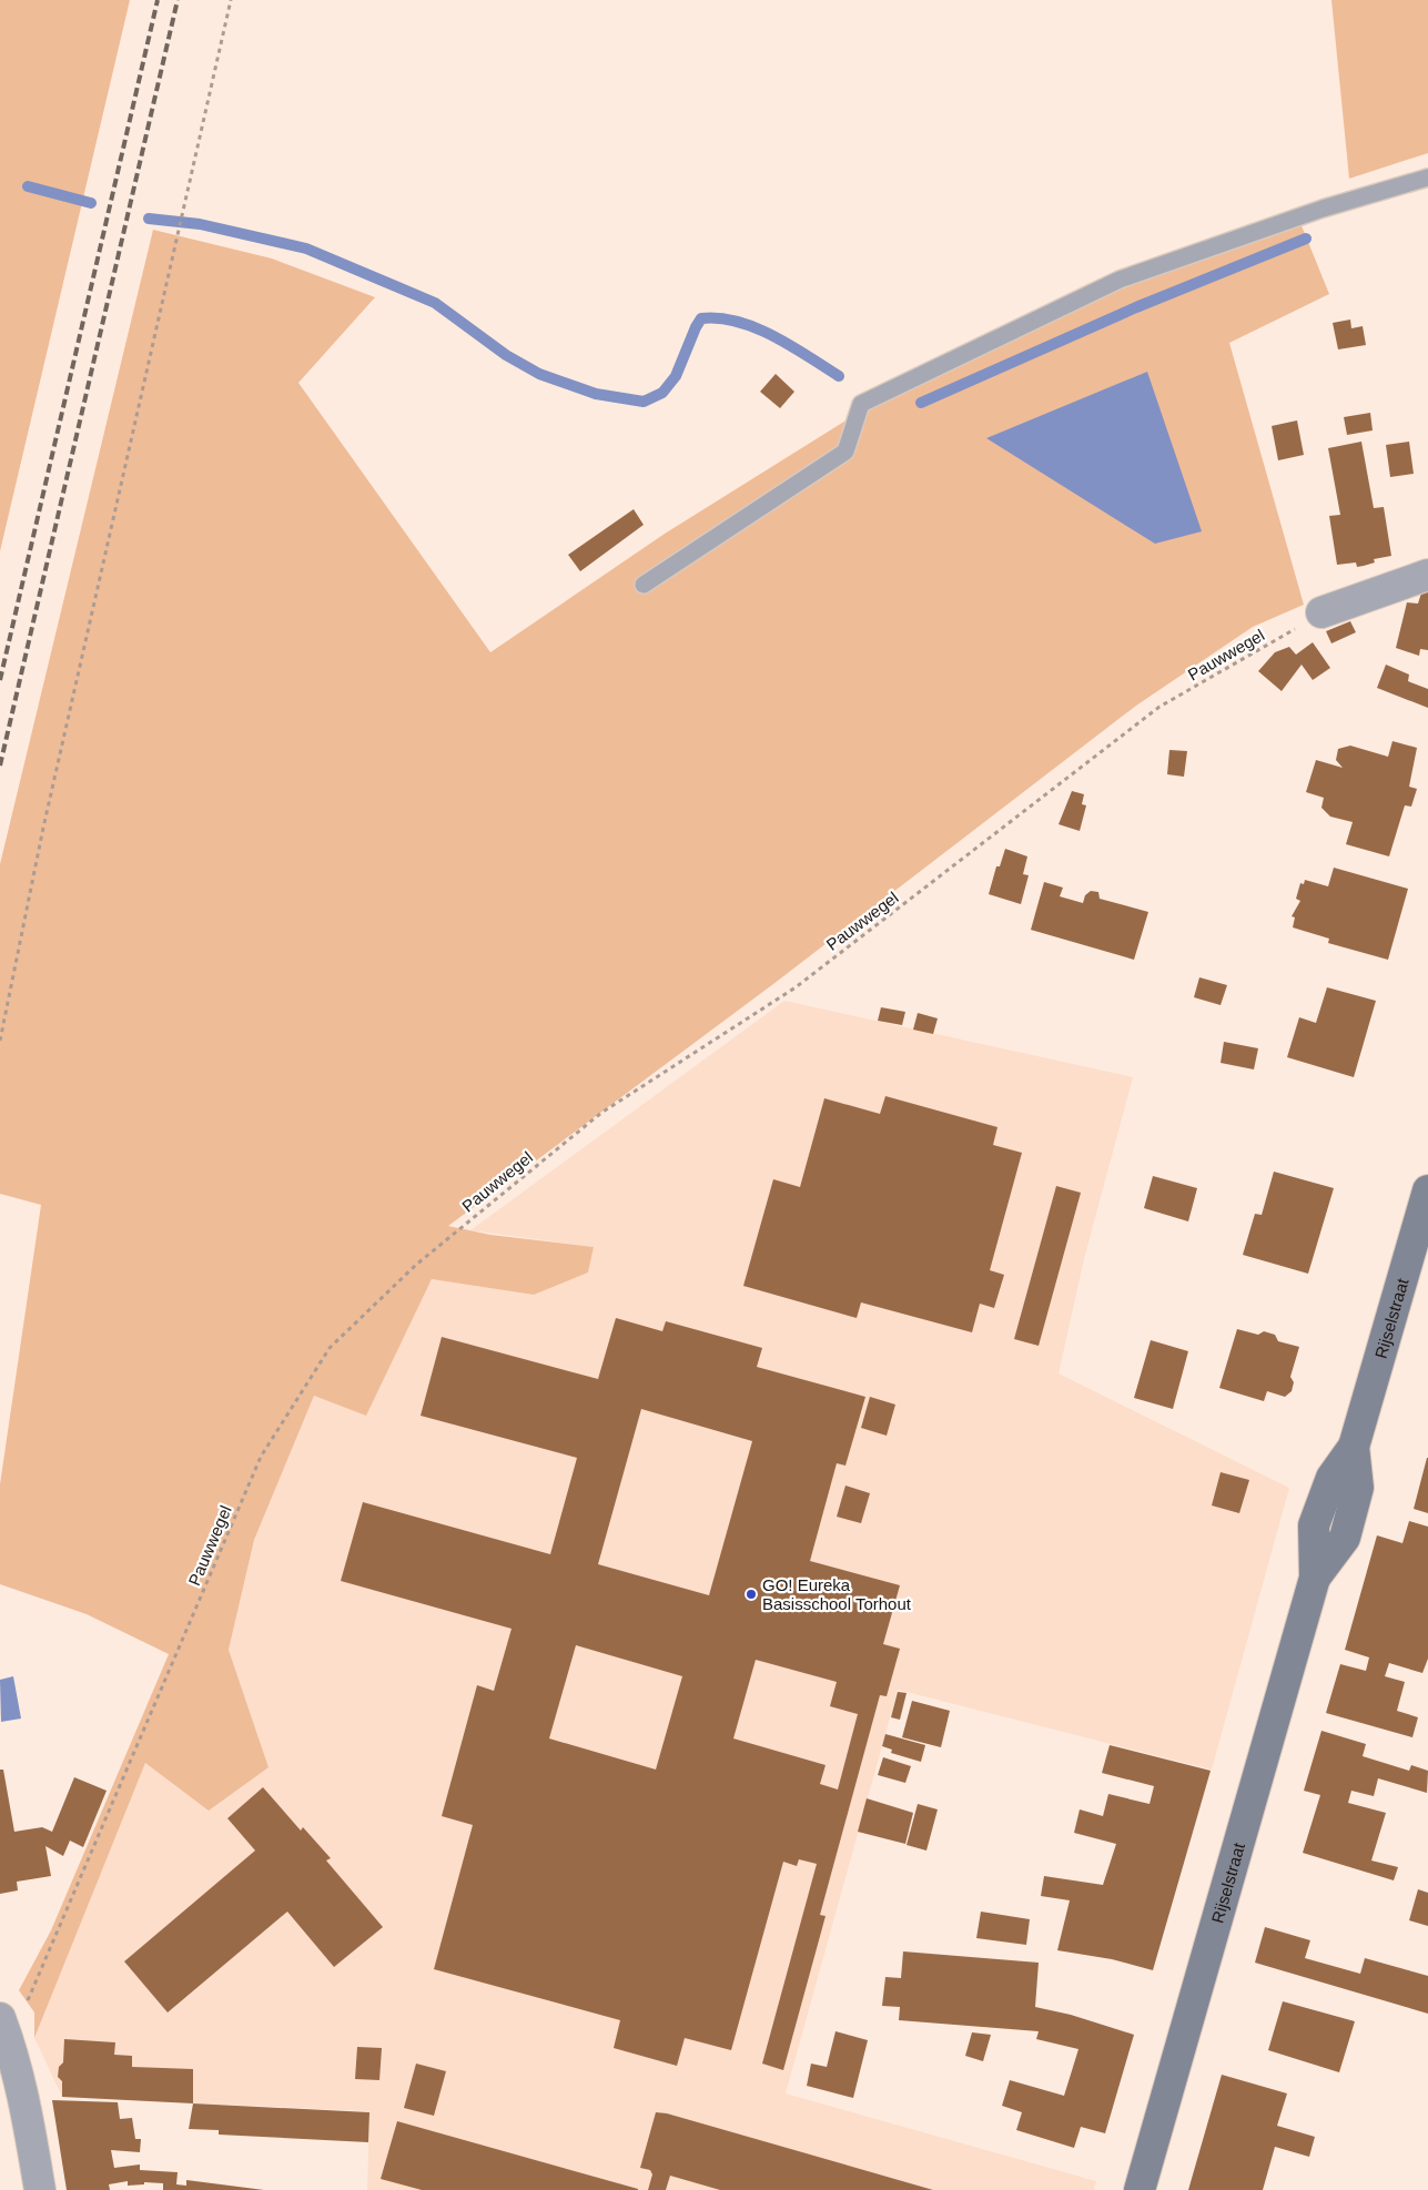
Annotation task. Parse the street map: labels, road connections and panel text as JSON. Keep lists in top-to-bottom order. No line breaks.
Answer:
{"streets":{"street":["Rijselstraat"],"path":["Pauwwegel"]},"places":["GO! Eureka Basisschool Torhout"]}
